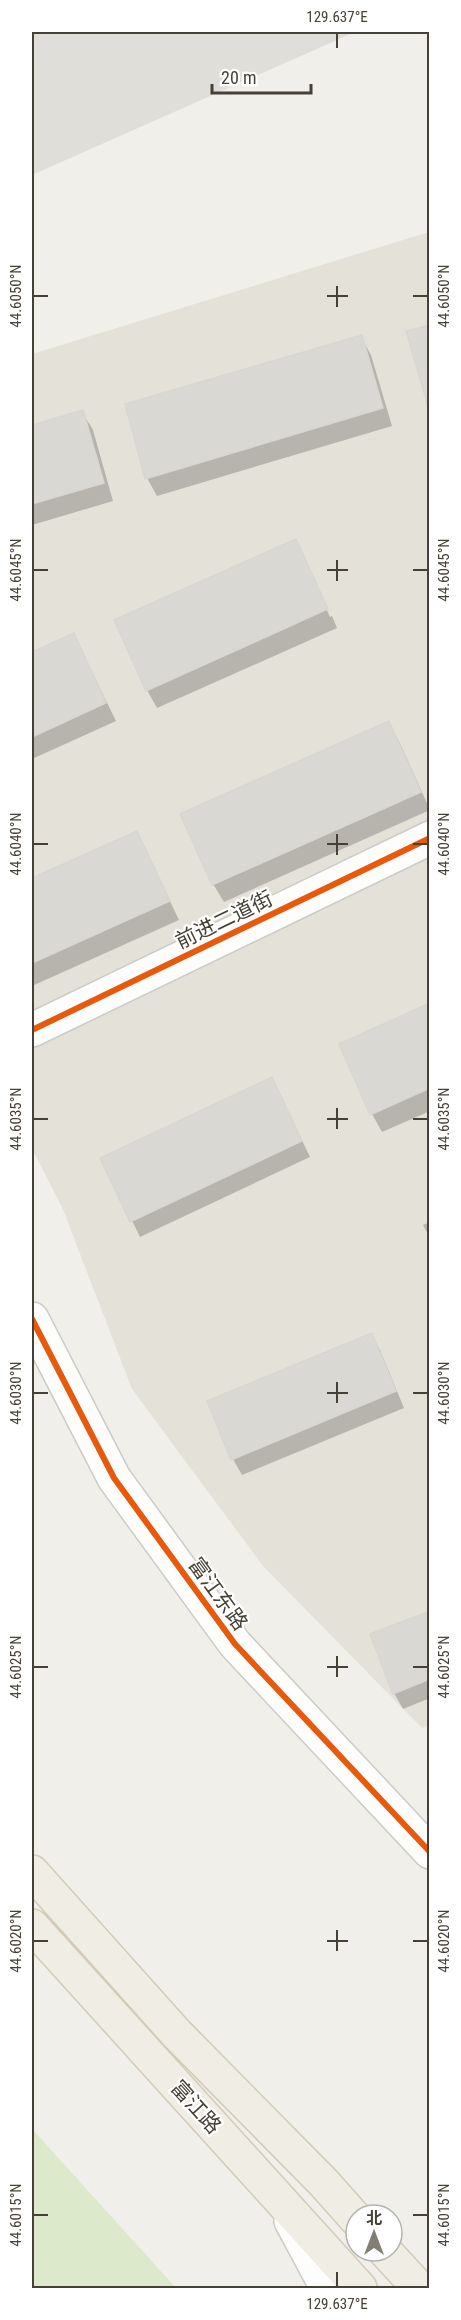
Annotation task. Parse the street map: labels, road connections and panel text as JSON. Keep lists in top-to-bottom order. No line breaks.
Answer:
{"streets":{"main road":["富江路"],"street":["前进二道街","富江东路"]},"scale_bar":"20 m","north":"top","coordinates":["129.637°E","44.6050°N","44.6045°N","44.6040°N","44.6035°N","44.6030°N","44.6025°N","44.6020°N","44.6015°N"]}
